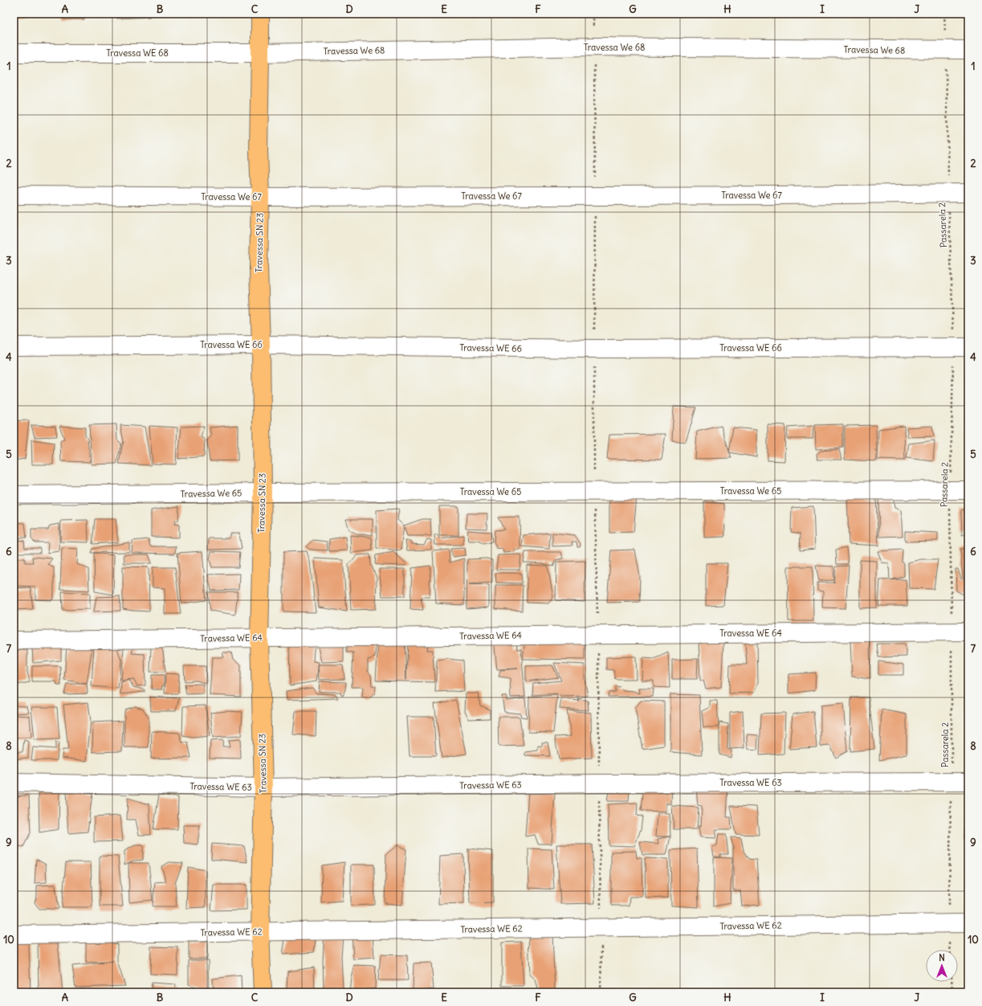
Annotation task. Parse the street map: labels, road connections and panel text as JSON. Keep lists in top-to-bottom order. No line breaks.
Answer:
{"streets":{"main road":["Travessa SN 23"],"street":["Travessa We 68","Travessa WE 68","Travessa We 67","Travessa WE 66","Travessa We 65","Travessa WE 64","Travessa WE 63","Travessa WE 62"],"path":["Passarela 2"]},"crossings":[["Travessa We 68","Travessa WE 68"],["Travessa We 68","Passarela 2"],["Travessa We 68","Travessa SN 23"],["Travessa WE 68","Travessa SN 23"],["Travessa We 67","Passarela 2"],["Travessa We 67","Travessa SN 23"],["Passarela 2","Travessa WE 66"],["Passarela 2","Travessa We 65"],["Passarela 2","Travessa WE 64"],["Passarela 2","Travessa WE 63"],["Passarela 2","Travessa WE 62"],["Travessa SN 23","Travessa WE 66"],["Travessa SN 23","Travessa We 65"],["Travessa SN 23","Travessa WE 64"],["Travessa SN 23","Travessa WE 63"],["Travessa SN 23","Travessa WE 62"]],"north":"top","grid":{"columns":["A","B","C","D","E","F","G","H","I","J"],"rows":["1","2","3","4","5","6","7","8","9","10"]}}
